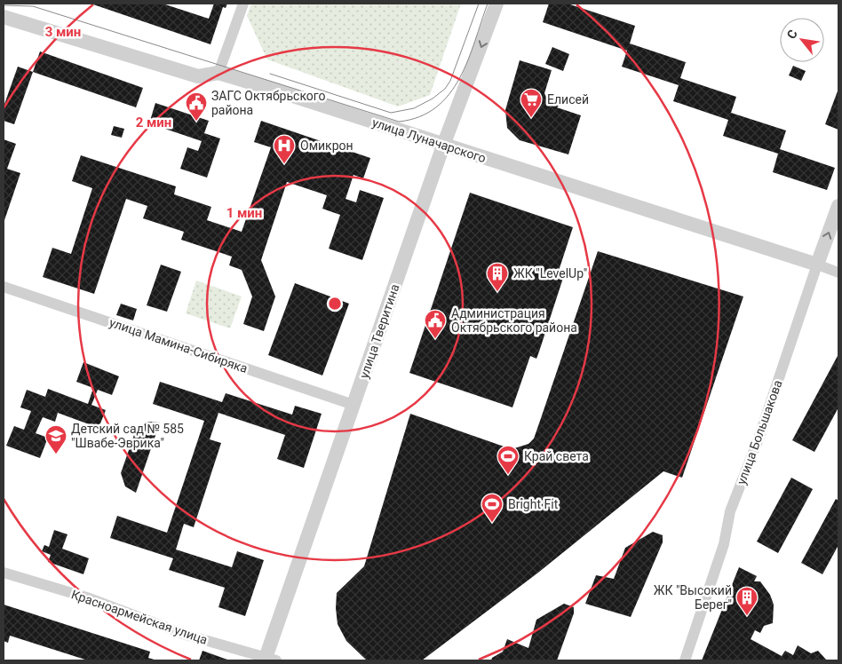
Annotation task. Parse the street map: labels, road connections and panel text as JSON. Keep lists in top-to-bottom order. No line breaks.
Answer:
{"streets":{"street":["улица Луначарского","улица Тверитина","улица Мамина-Сибиряка","улица Большакова","Красноармейская улица"]},"crossings":[["улица Луначарского","улица Тверитина"],["улица Луначарского","улица Большакова"],["улица Тверитина","улица Мамина-Сибиряка"],["улица Тверитина","Красноармейская улица"]],"places":{"supermarket":["Елисей"],"public building":["ЗАГС Октябрьского района","Администрация Октябрьского района"],"hospital":["Омикрон"],"building":["ЖК \"LevelUp\"","ЖК \"Высокий Берег\""],"school or university":["Детский сад № 585 \"Швабе-Эврика\""],"sports":["Край света","Bright Fit"]},"north":"top left","rings":["3 мин","2 мин","1 мин"]}
